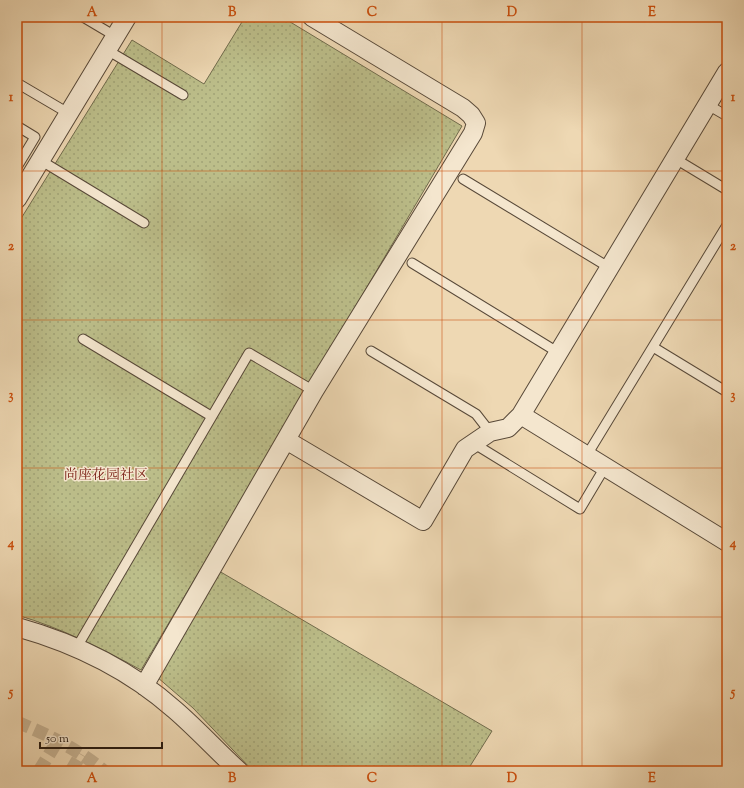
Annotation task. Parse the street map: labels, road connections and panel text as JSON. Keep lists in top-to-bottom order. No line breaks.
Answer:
{"districts":["尚座花园社区"],"scale_bar":"50 m","grid":{"columns":["A","B","C","D","E"],"rows":["1","2","3","4","5"]}}
